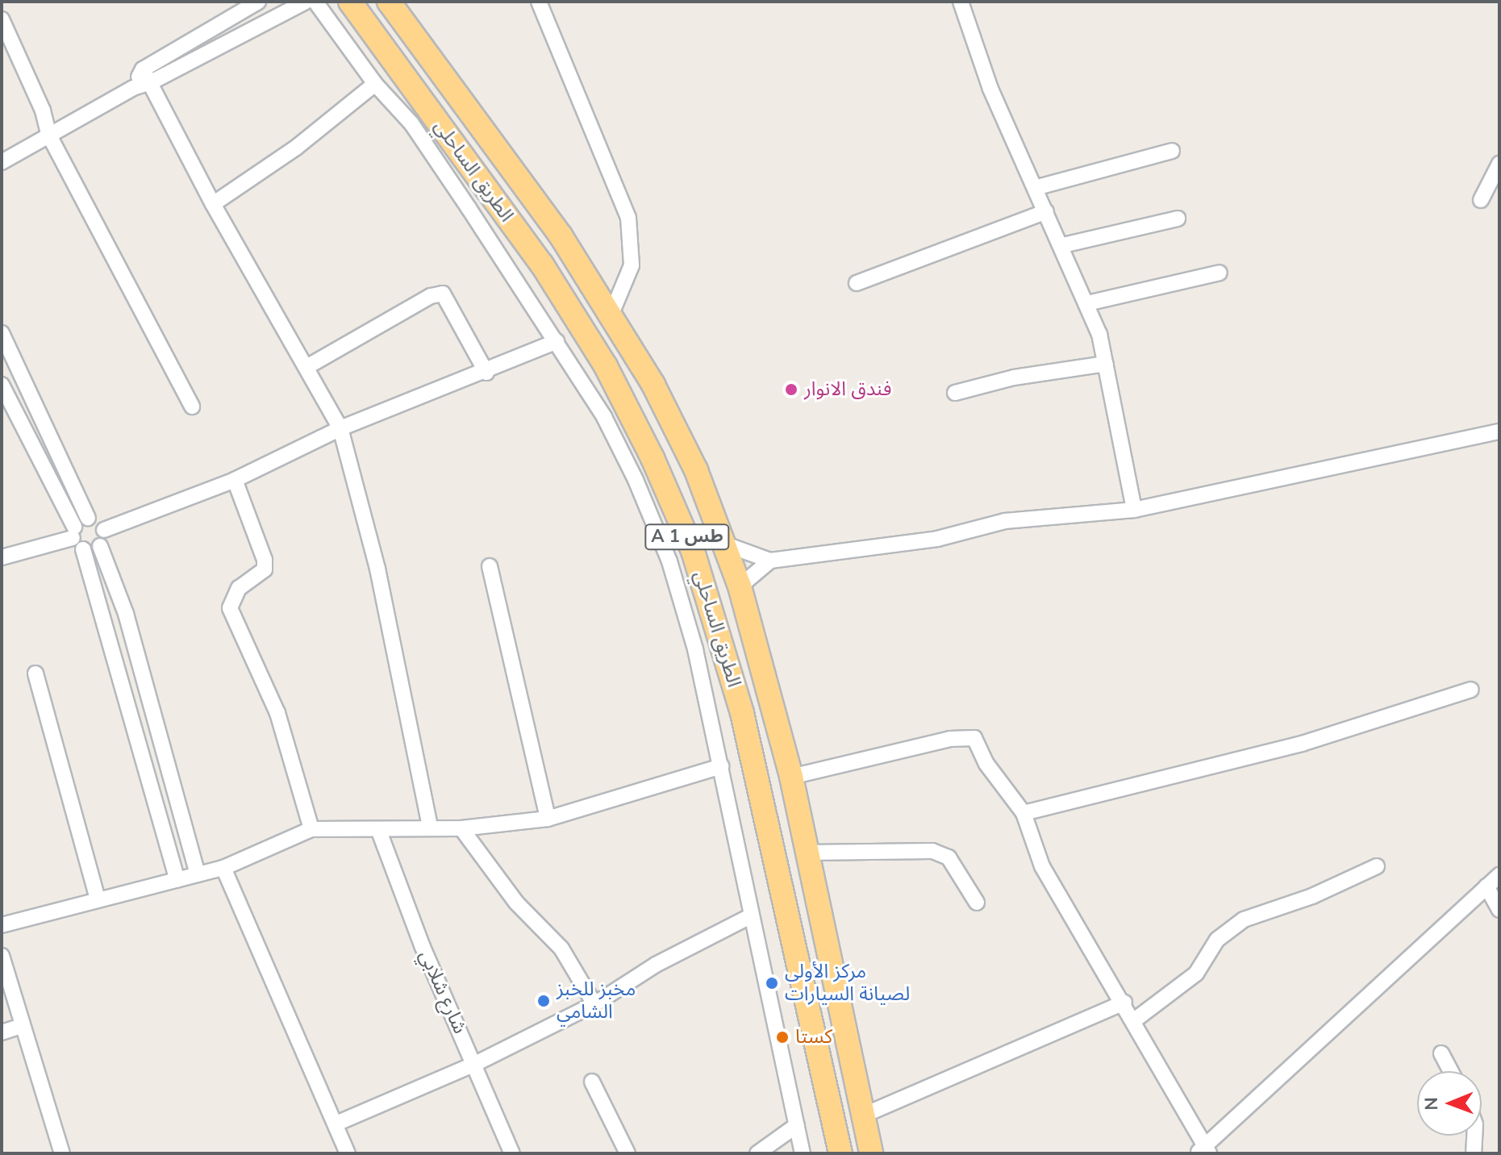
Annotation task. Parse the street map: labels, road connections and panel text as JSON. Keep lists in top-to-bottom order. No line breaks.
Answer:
{"streets":{"highway":["الطريق الساحلي","A 1 طس"],"street":["شارع شلابي"]},"places":["فندق الانوار","مركز الأولى لصيانة السيارات","مخبز للخبز الشامي","كستا"],"north":"left"}
